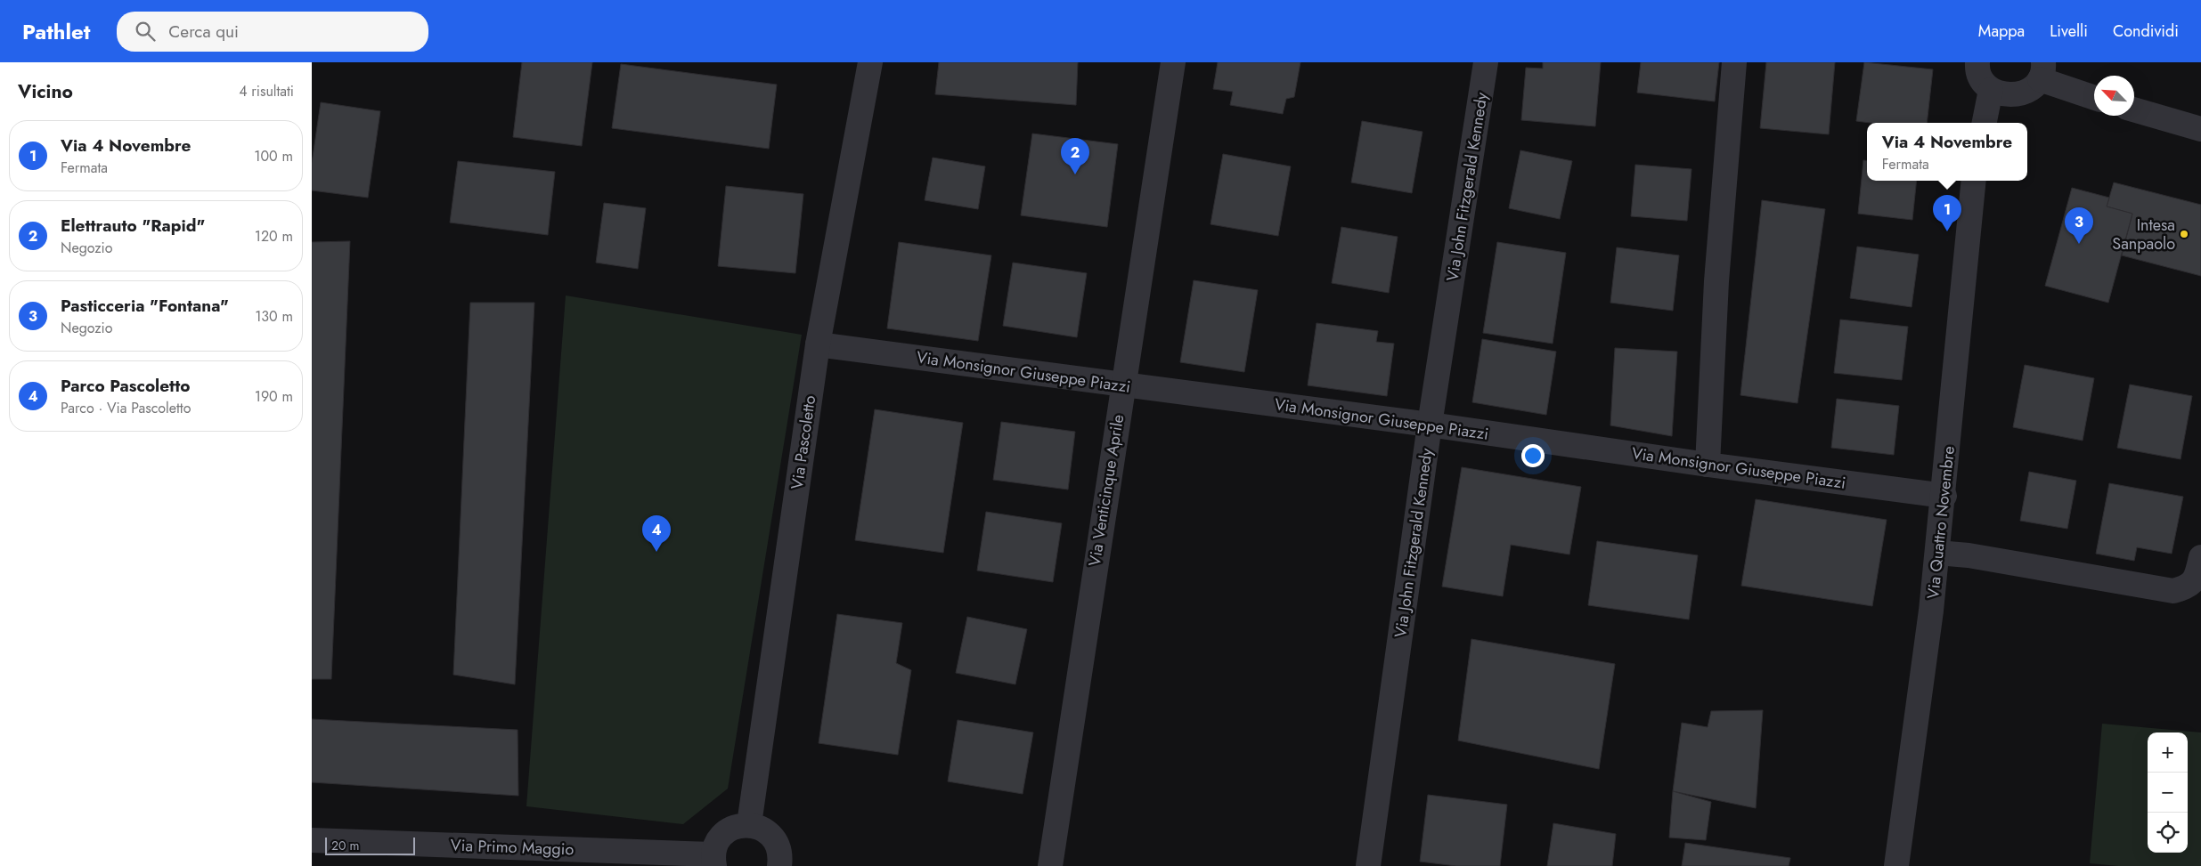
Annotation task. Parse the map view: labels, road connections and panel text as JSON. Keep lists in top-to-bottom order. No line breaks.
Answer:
{"streets":{"street":["Via John Fitzgerald Kennedy","Via Monsignor Giuseppe Piazzi","Via Pascoletto","Via Venticinque Aprile","Via Quattro Novembre","Via Primo Maggio"]},"crossings":[["Via John Fitzgerald Kennedy","Via Monsignor Giuseppe Piazzi"],["Via Monsignor Giuseppe Piazzi","Via Pascoletto"],["Via Monsignor Giuseppe Piazzi","Via Venticinque Aprile"],["Via Monsignor Giuseppe Piazzi","Via Quattro Novembre"]],"places":["Intesa Sanpaolo"],"scale_bar":"20 m","north":"top left","page":{"header":"Pathlet","search":"Cerca qui","nav":["Mappa","Livelli","Condividi"],"heading":["Vicino","4 risultati"],"list":[{"mark":"1","name":"Via 4 Novembre","note":"Fermata","value":"100 m"},{"mark":"2","name":"Elettrauto \"Rapid\"","note":"Negozio","value":"120 m"},{"mark":"3","name":"Pasticceria \"Fontana\"","note":"Negozio","value":"130 m"},{"mark":"4","name":"Parco Pascoletto","note":"Parco · Via Pascoletto","value":"190 m"}],"popup":["Via 4 Novembre","Fermata"],"pins":["2","1","3","4"],"map_buttons":["+","−"],"scale":"20 m"}}
